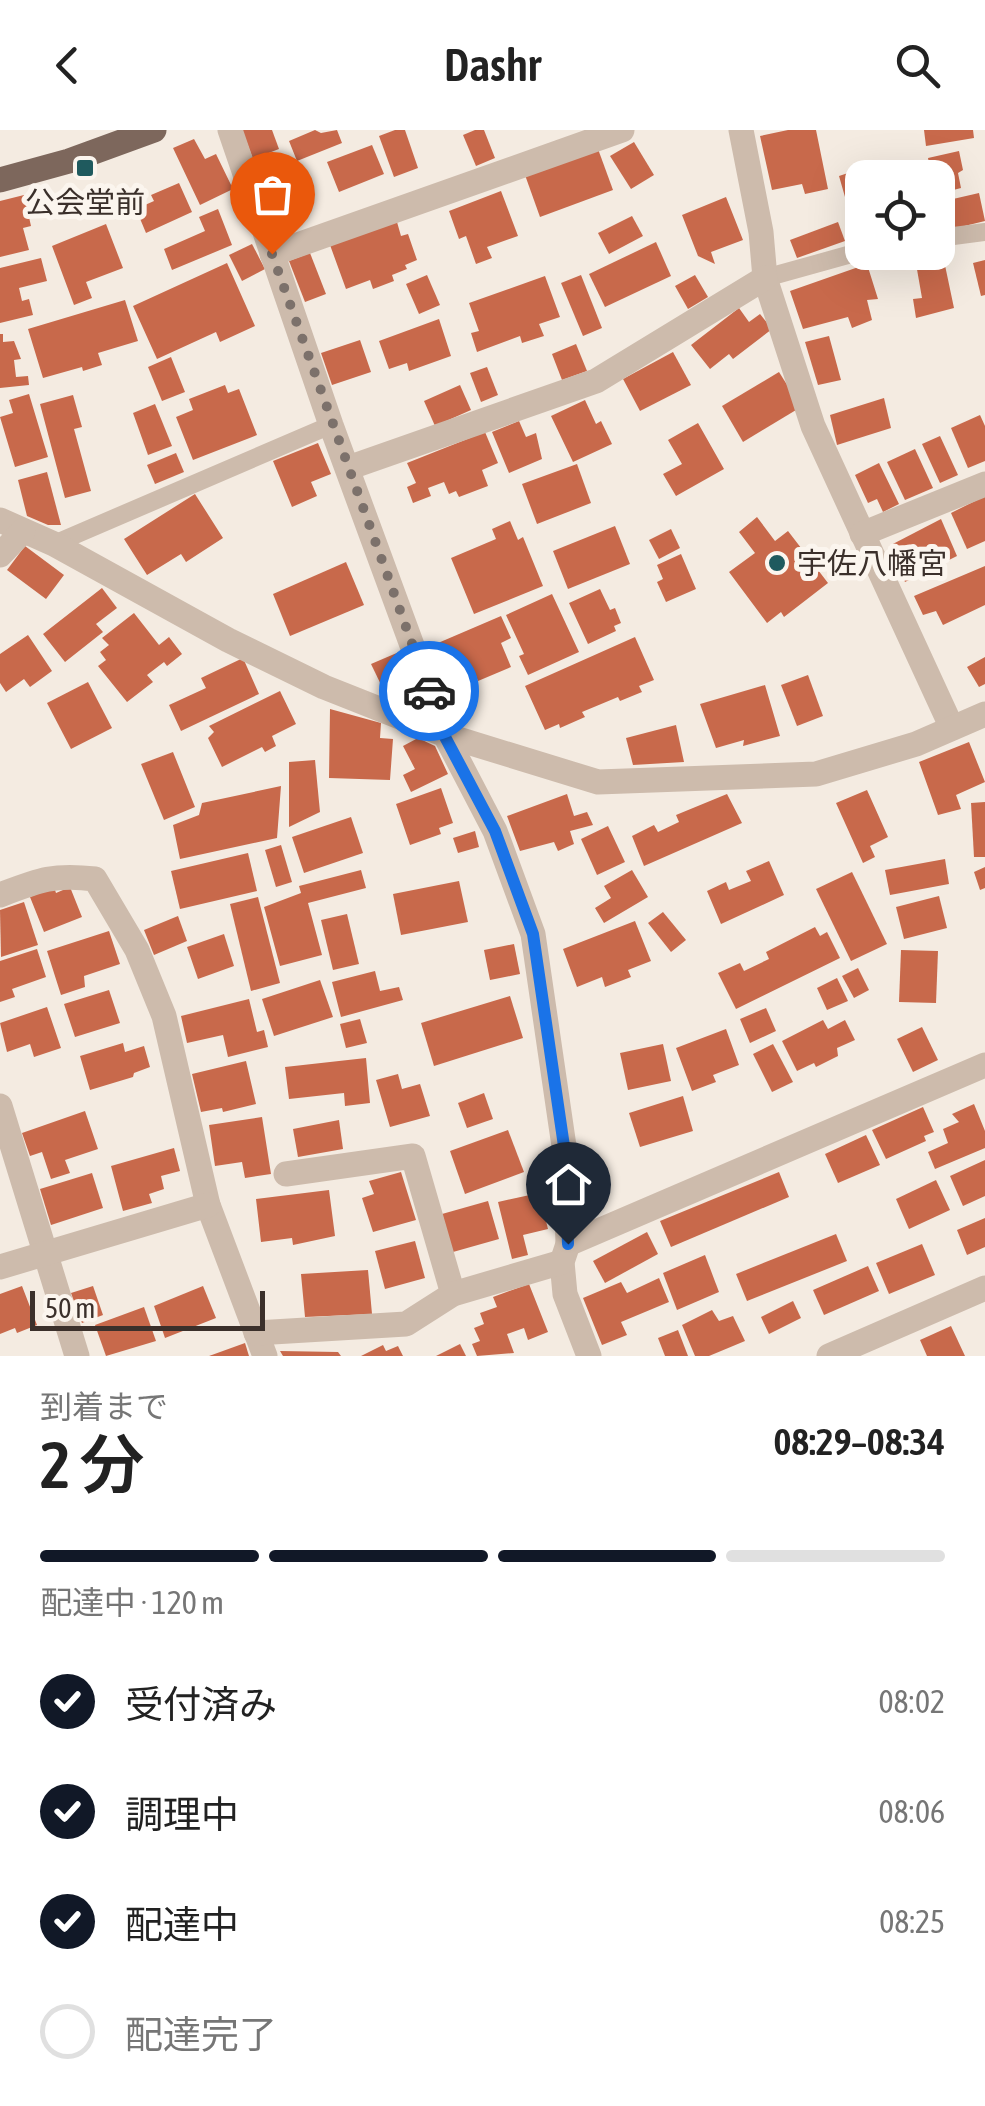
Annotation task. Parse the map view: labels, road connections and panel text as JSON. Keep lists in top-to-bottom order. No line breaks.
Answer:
{"places":{"transit":["公会堂前"],"other":["宇佐八幡宮"]},"scale_bar":"50 m","page":{"header":"Dashr","scale":"50 m","heading":["2 分","到着まで","08:29–08:34"],"bar":"配達中 · 120 m","list":[["受付済み","08:02"],["調理中","08:06"],["配達中","08:25"],"配達完了"]}}
